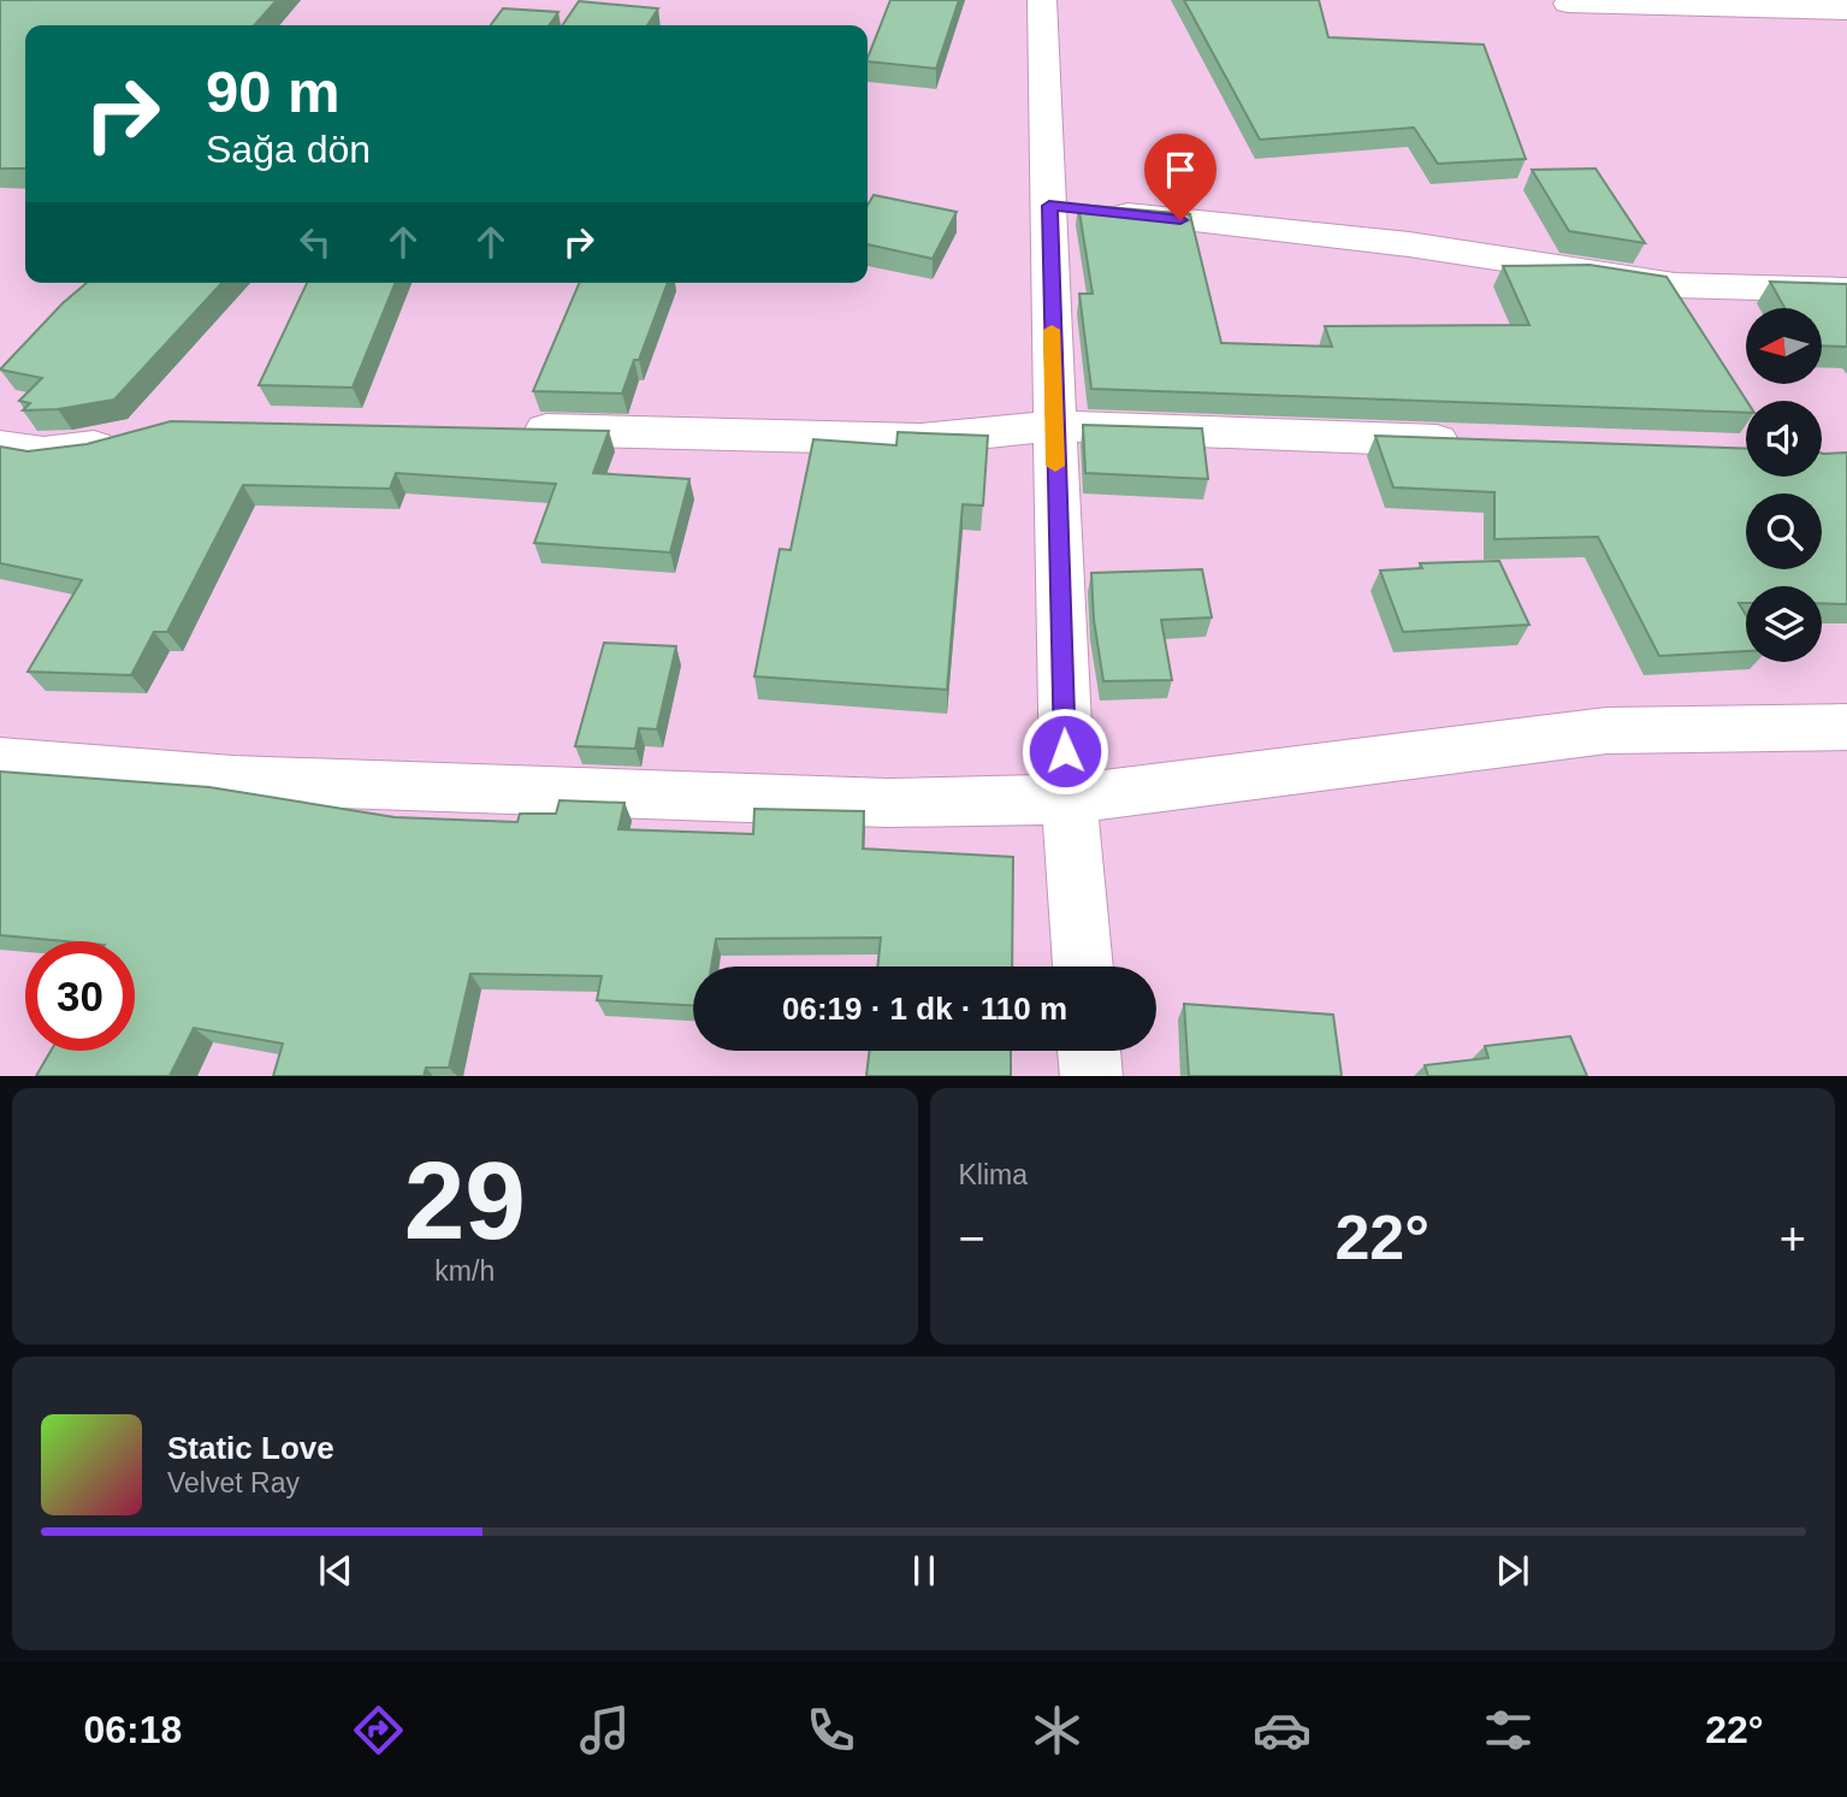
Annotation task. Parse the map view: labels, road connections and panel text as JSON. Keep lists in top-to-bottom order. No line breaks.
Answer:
{"north":"left","page":{"turn":["90 m","Sağa dön"],"limit":"30","trip":"06:19 · 1 dk · 110 m","tile":[["29","km/h"],"Klima"],"heat":["−","22°","+"],"song":["Static Love","Velvet Ray"],"tabs":["06:18","22°"]}}
